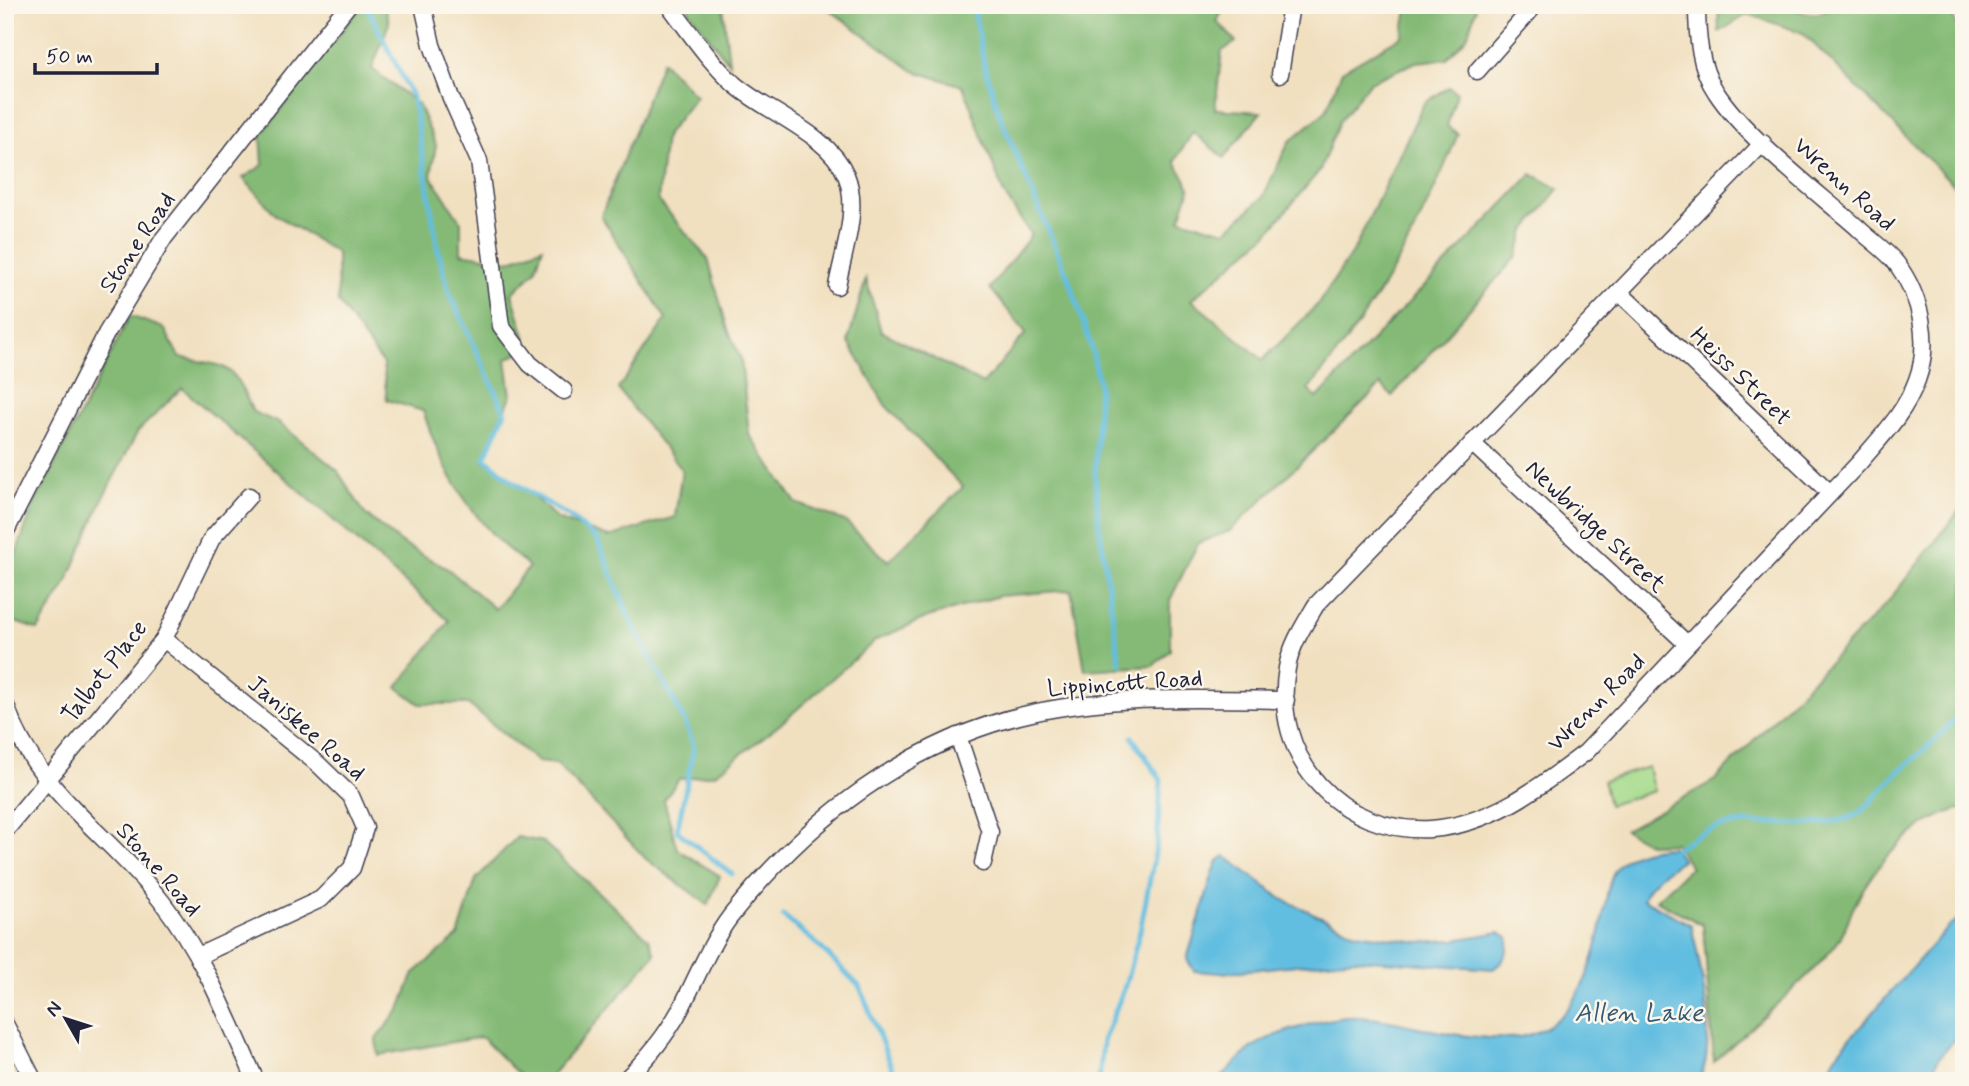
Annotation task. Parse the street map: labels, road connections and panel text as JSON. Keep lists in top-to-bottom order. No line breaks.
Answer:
{"streets":{"street":["Wrenn Road","Stone Road","Heiss Street","Newbridge Street","Talbot Place","Lippincott Road","Janiskee Road"]},"crossings":[["Wrenn Road","Heiss Street"],["Wrenn Road","Newbridge Street"],["Wrenn Road","Lippincott Road"],["Stone Road","Talbot Place"],["Stone Road","Janiskee Road"],["Talbot Place","Janiskee Road"]],"water":["Allen Lake"],"scale_bar":"50 m","north":"top left"}
